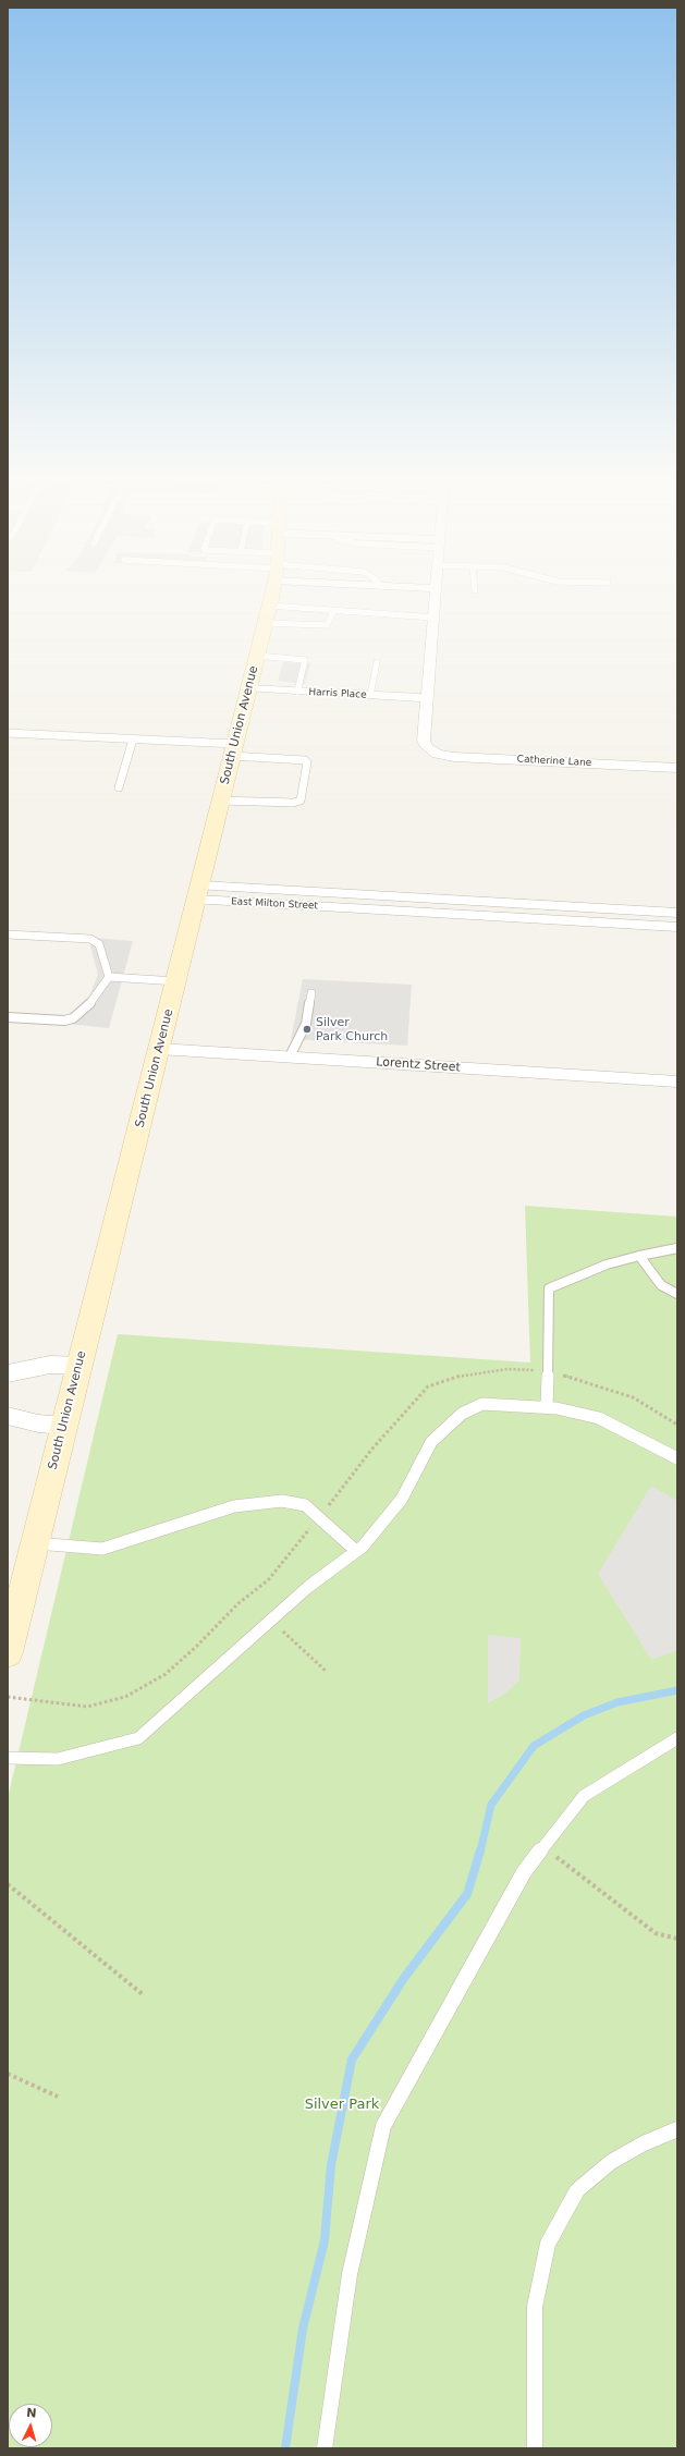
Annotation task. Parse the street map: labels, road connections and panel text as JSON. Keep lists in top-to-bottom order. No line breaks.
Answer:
{"streets":{"main road":["South Union Avenue"],"street":["Harris Place","Catherine Lane","East Milton Street","Lorentz Street"]},"crossings":[["Harris Place","South Union Avenue"],["Harris Place","Catherine Lane"],["South Union Avenue","East Milton Street"],["South Union Avenue","Lorentz Street"]],"parks":["Silver Park"],"places":["Silver Park Church"],"north":"top"}
